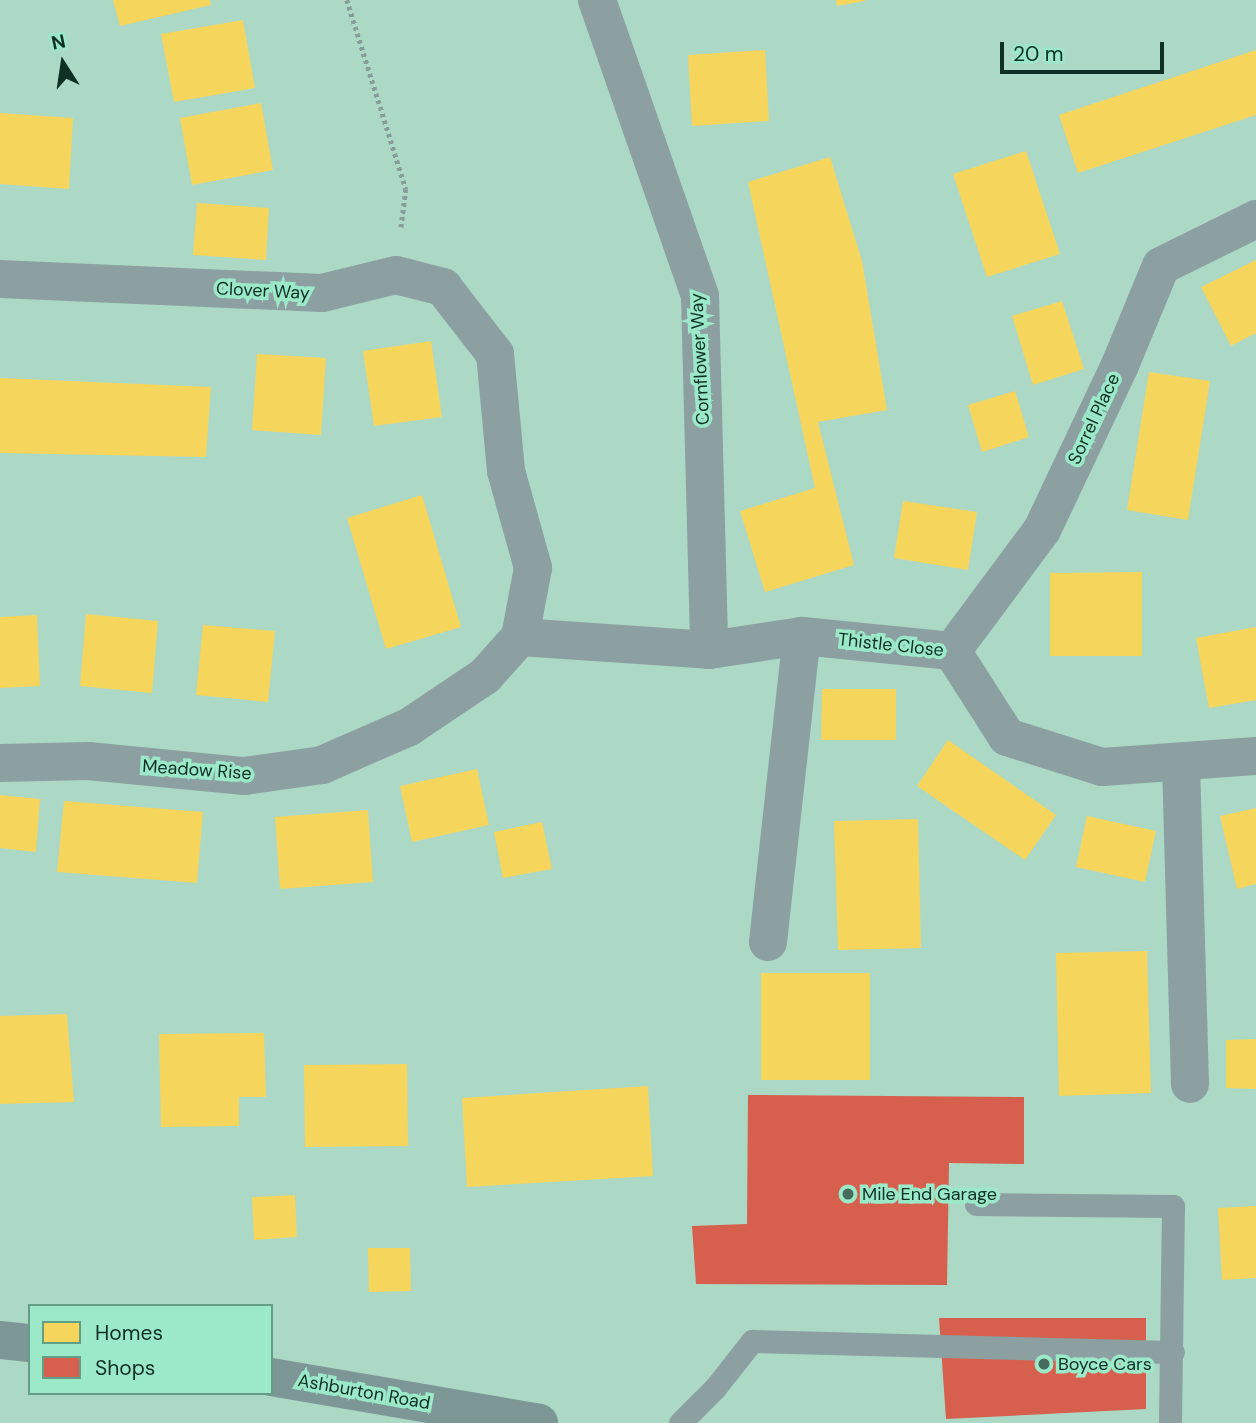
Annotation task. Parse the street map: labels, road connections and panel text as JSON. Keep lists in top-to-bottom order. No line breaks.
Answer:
{"streets":{"main road":["Ashburton Road"],"street":["Clover Way","Cornflower Way","Sorrel Place","Thistle Close","Meadow Rise"]},"crossings":[["Clover Way","Thistle Close"],["Clover Way","Meadow Rise"],["Cornflower Way","Thistle Close"],["Sorrel Place","Thistle Close"],["Thistle Close","Meadow Rise"]],"places":["Mile End Garage","Boyce Cars"],"legend":["Homes","Shops"],"scale_bar":"20 m","north":"top"}
